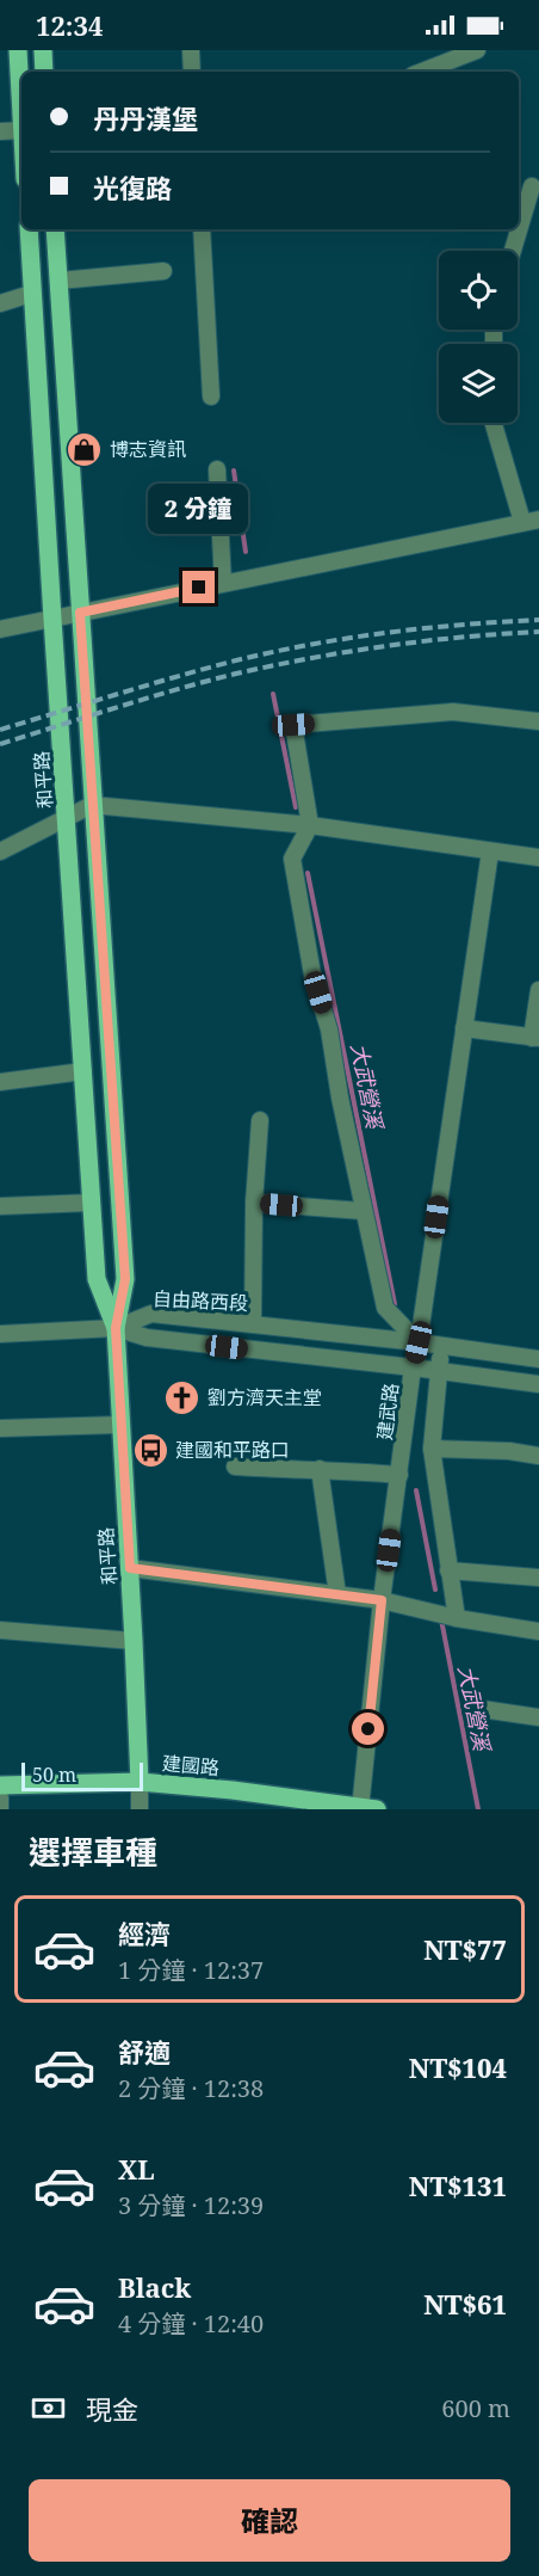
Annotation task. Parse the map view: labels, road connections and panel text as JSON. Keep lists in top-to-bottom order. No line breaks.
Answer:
{"streets":{"main road":["和平路","建國路"],"street":["自由路西段","建武路"]},"crossings":[["和平路","自由路西段"],["和平路","建國路"],["自由路西段","建武路"],["建武路","建國路"]],"water":["大武營溪"],"places":{"shop":["博志資訊"],"church":["劉方濟天主堂"],"bus stop":["建國和平路口"]},"scale_bar":"50 m","page":{"status":"12:34","banner":["丹丹漢堡","光復路"],"bubble":"2 分鐘","scale":"50 m","heading":"選擇車種","list":[{"name":"經濟","note":"1 分鐘 · 12:37","value":"NT$77"},{"name":"舒適","note":"2 分鐘 · 12:38","value":"NT$104"},{"name":"XL","note":"3 分鐘 · 12:39","value":"NT$131"},{"name":"Black","note":"4 分鐘 · 12:40","value":"NT$61"}],"pay":["現金","600 m"],"buttons":"確認"}}
